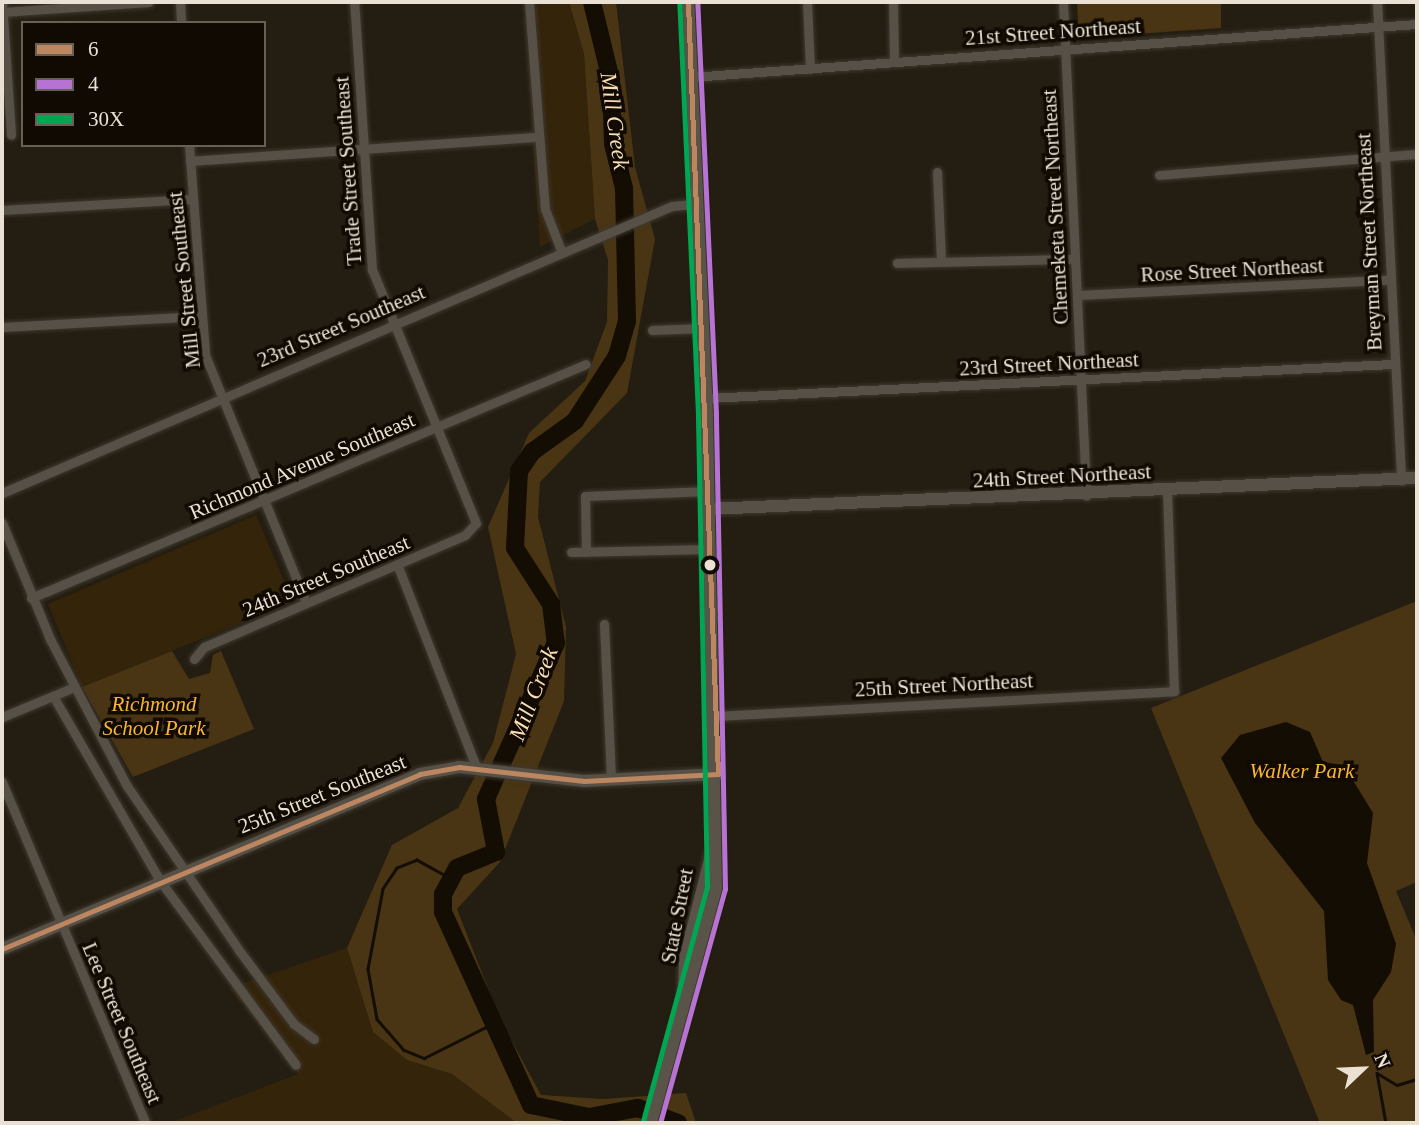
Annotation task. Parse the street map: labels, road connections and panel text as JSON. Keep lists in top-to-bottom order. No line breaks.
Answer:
{"streets":{"main road":["State Street"],"street":["21st Street Northeast","Trade Street Southeast","Chemeketa Street Northeast","Breyman Street Northeast","Rose Street Northeast","Mill Street Southeast","23rd Street Southeast","23rd Street Northeast","Richmond Avenue Southeast","24th Street Northeast","24th Street Southeast","25th Street Northeast","25th Street Southeast","Lee Street Southeast"]},"crossings":[["21st Street Northeast","Chemeketa Street Northeast"],["21st Street Northeast","Breyman Street Northeast"],["21st Street Northeast","State Street"],["Trade Street Southeast","23rd Street Southeast"],["Trade Street Southeast","Richmond Avenue Southeast"],["Trade Street Southeast","24th Street Southeast"],["Chemeketa Street Northeast","Rose Street Northeast"],["Chemeketa Street Northeast","23rd Street Northeast"],["Chemeketa Street Northeast","24th Street Northeast"],["Breyman Street Northeast","Rose Street Northeast"],["Breyman Street Northeast","23rd Street Northeast"],["Breyman Street Northeast","24th Street Northeast"],["Mill Street Southeast","23rd Street Southeast"],["Mill Street Southeast","Richmond Avenue Southeast"],["Mill Street Southeast","24th Street Southeast"],["23rd Street Southeast","State Street"],["23rd Street Northeast","State Street"],["24th Street Northeast","25th Street Northeast"],["24th Street Northeast","State Street"],["25th Street Northeast","State Street"],["25th Street Southeast","State Street"],["25th Street Southeast","Lee Street Southeast"]],"water":["Mill Creek"],"parks":["Richmond School Park","Walker Park"],"lines":["transit line 6","transit line 4","transit line 30X"],"legend":["6","4","30X"],"north":"top right"}
